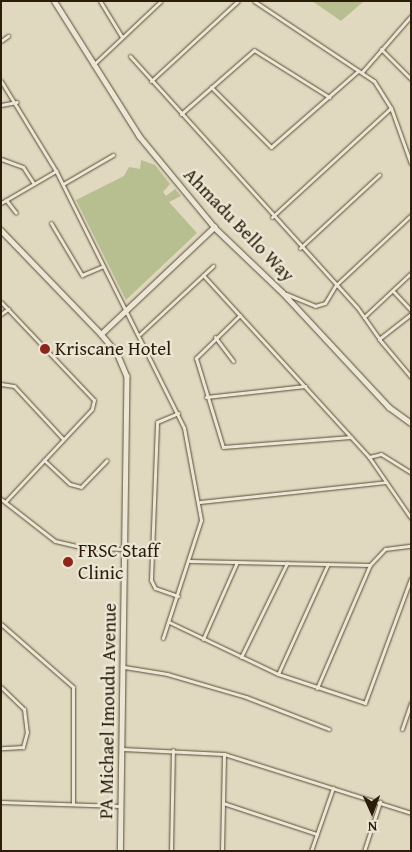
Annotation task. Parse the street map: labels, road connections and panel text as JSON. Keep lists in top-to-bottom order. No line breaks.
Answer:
{"streets":{"main road":["Ahmadu Bello Way"],"street":["PA Michael Imoudu Avenue"]},"places":["Kriscane Hotel","FRSC Staff Clinic"],"north":"bottom"}
